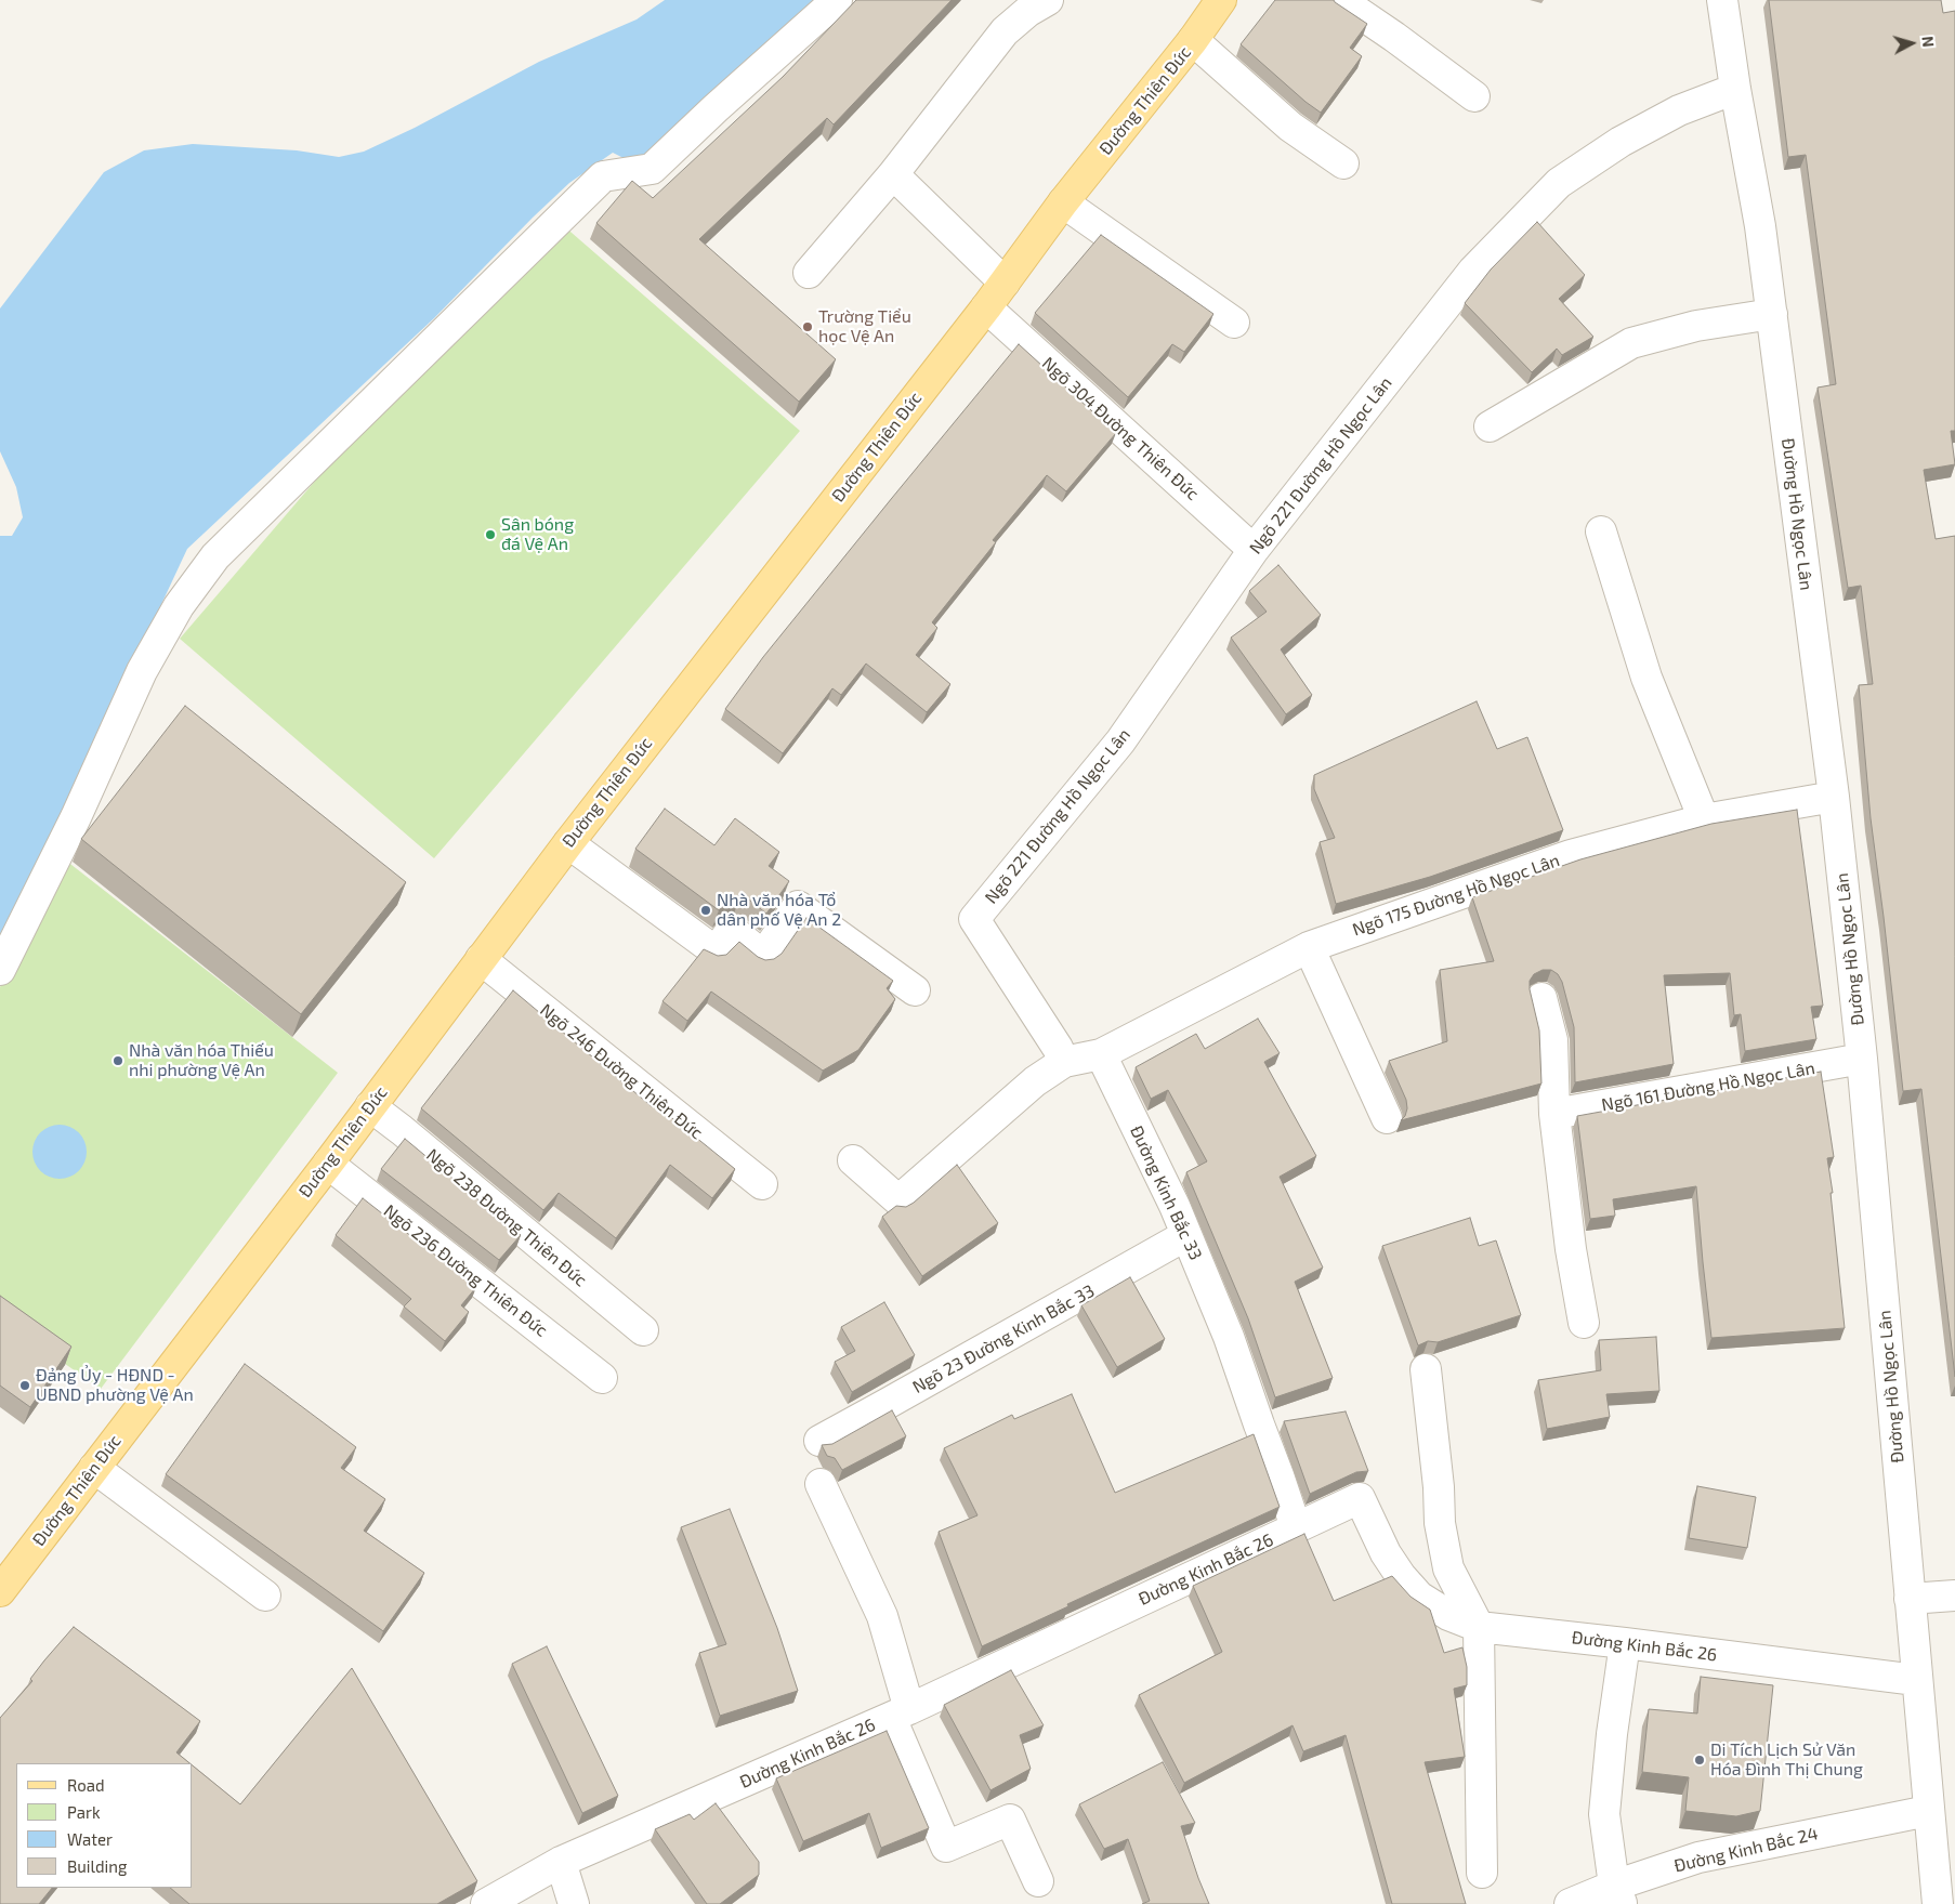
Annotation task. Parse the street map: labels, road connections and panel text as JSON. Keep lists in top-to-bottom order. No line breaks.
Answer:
{"streets":{"main road":["Đường Thiên Đức"],"street":["Ngõ 304 Đường Thiên Đức","Ngõ 221 Đường Hồ Ngọc Lân","Đường Hồ Ngọc Lân","Ngõ 175 Đường Hồ Ngọc Lân","Ngõ 246 Đường Thiên Đức","Ngõ 161 Đường Hồ Ngọc Lân","Đường Kinh Bắc 33","Ngõ 238 Đường Thiên Đức","Ngõ 236 Đường Thiên Đức","Ngõ 23 Đường Kinh Bắc 33","Đường Kinh Bắc 26","Đường Kinh Bắc 24"]},"crossings":[["Đường Thiên Đức","Ngõ 304 Đường Thiên Đức"],["Đường Thiên Đức","Ngõ 246 Đường Thiên Đức"],["Đường Thiên Đức","Ngõ 238 Đường Thiên Đức"],["Đường Thiên Đức","Ngõ 236 Đường Thiên Đức"],["Ngõ 304 Đường Thiên Đức","Ngõ 221 Đường Hồ Ngọc Lân"],["Ngõ 221 Đường Hồ Ngọc Lân","Đường Hồ Ngọc Lân"],["Đường Hồ Ngọc Lân","Ngõ 175 Đường Hồ Ngọc Lân"],["Đường Hồ Ngọc Lân","Ngõ 161 Đường Hồ Ngọc Lân"],["Đường Hồ Ngọc Lân","Đường Kinh Bắc 26"],["Đường Hồ Ngọc Lân","Đường Kinh Bắc 24"],["Ngõ 175 Đường Hồ Ngọc Lân","Đường Kinh Bắc 33"],["Đường Kinh Bắc 33","Ngõ 23 Đường Kinh Bắc 33"],["Đường Kinh Bắc 33","Đường Kinh Bắc 26"]],"places":["Trường Tiểu học Vệ An","Sân bóng đá Vệ An","Nhà văn hóa Tổ dân phố Vệ An 2","Nhà văn hóa Thiếu nhi phường Vệ An","Đảng Ủy - HĐND - UBND phường Vệ An","Di Tích Lịch Sử Văn Hóa Đình Thị Chung"],"legend":["Road","Park","Water","Building"],"north":"right"}
